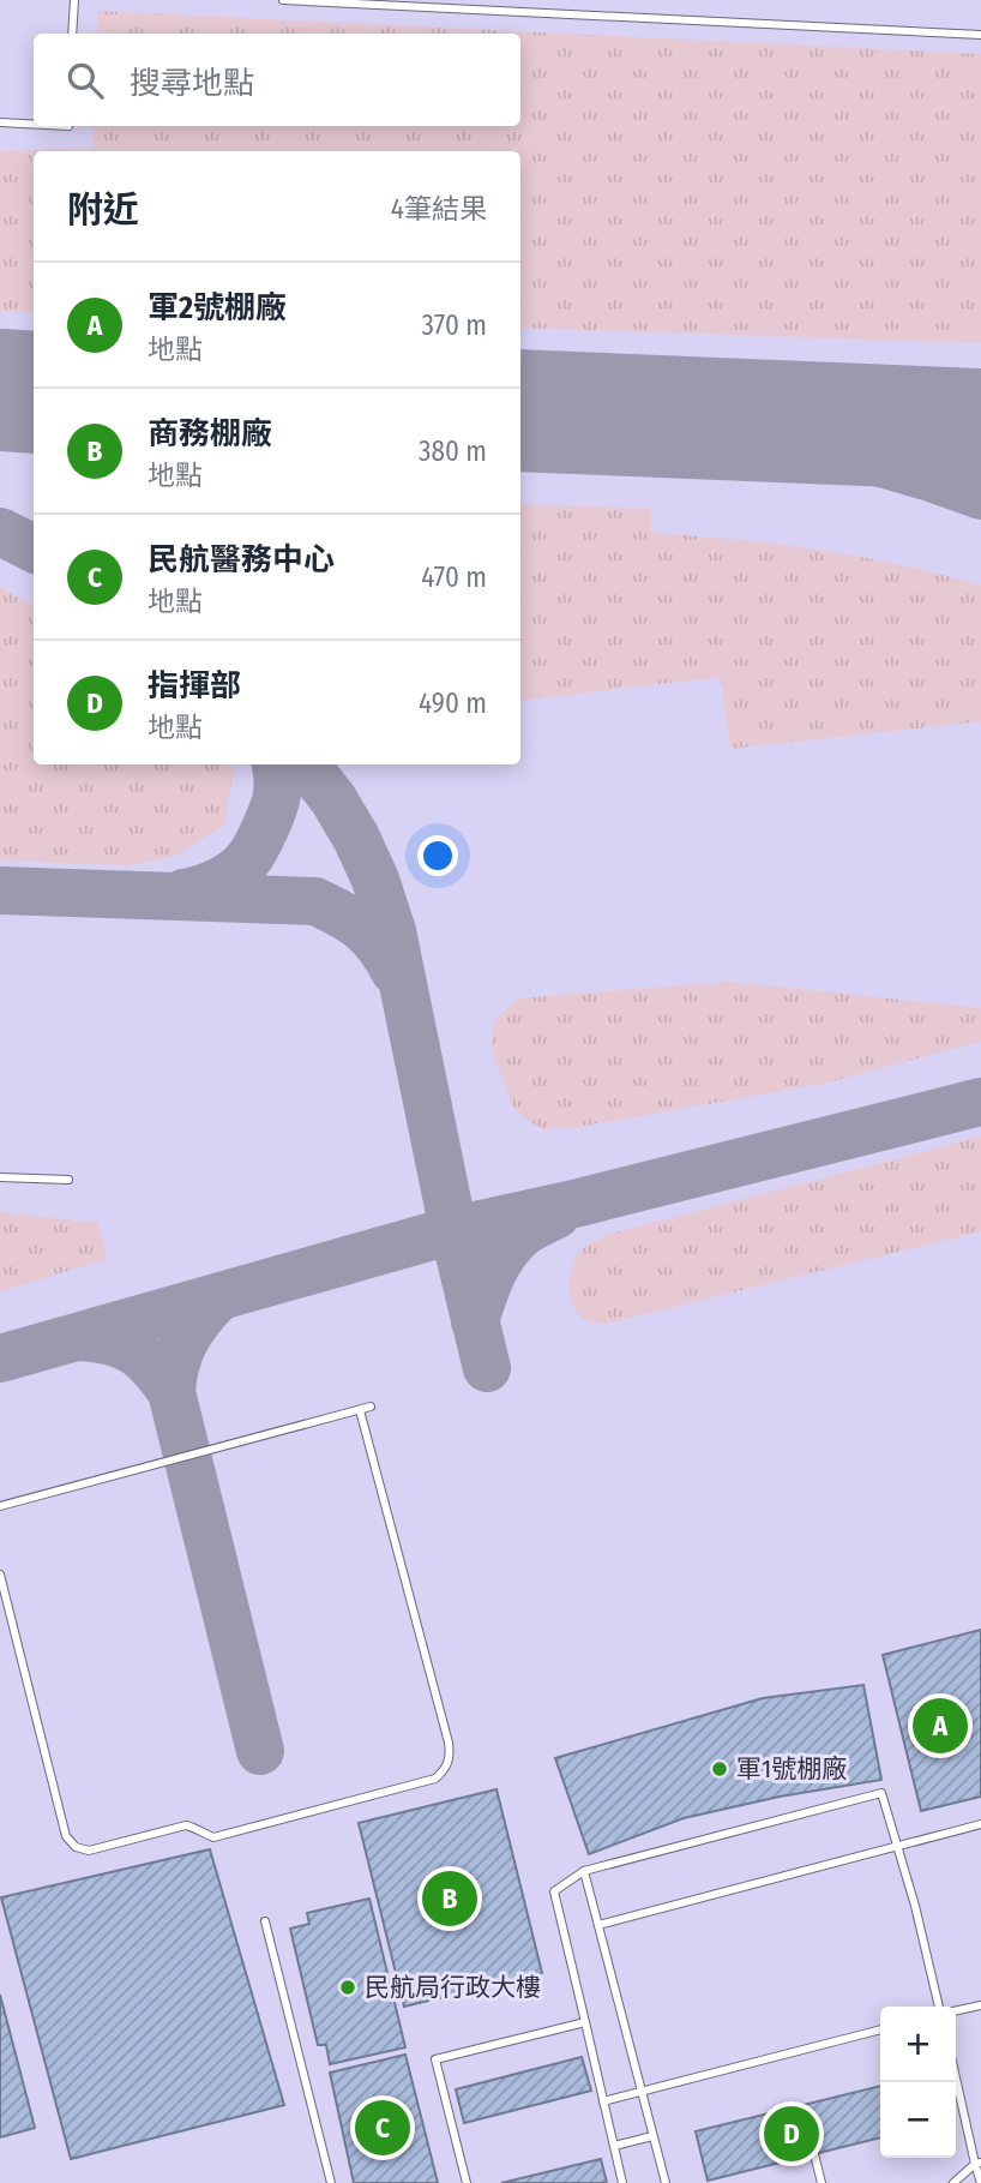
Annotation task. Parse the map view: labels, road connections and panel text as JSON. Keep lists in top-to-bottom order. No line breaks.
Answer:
{"places":["軍1號棚廠","民航局行政大樓"],"page":{"search":"搜尋地點","heading":["附近","4筆結果"],"list":[{"mark":"A","name":"軍2號棚廠","note":"地點","value":"370 m"},{"mark":"B","name":"商務棚廠","note":"地點","value":"380 m"},{"mark":"C","name":"民航醫務中心","note":"地點","value":"470 m"},{"mark":"D","name":"指揮部","note":"地點","value":"490 m"}],"pins":["A","B","C","D"],"map_buttons":["+","−"]}}
